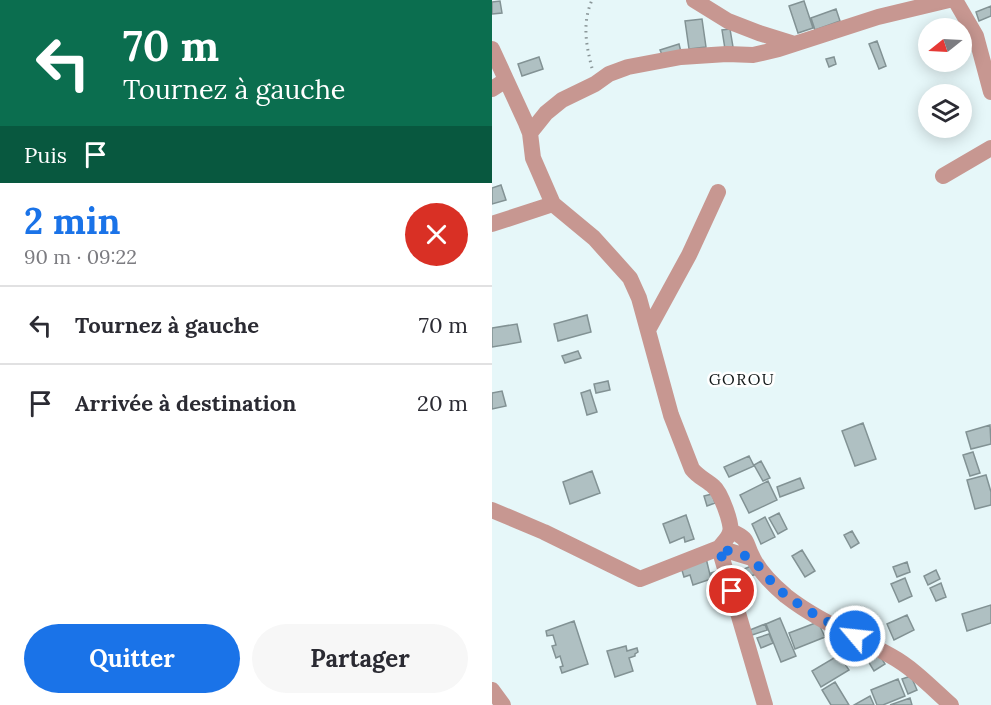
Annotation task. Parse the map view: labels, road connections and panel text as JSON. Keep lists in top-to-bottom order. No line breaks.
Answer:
{"districts":["GOROU"],"north":"left","page":{"turn":["70 m","Tournez à gauche"],"then":"Puis","heading":["2 min","90 m · 09:22"],"list":[{"name":"Tournez à gauche","value":"70 m"},{"name":"Arrivée à destination","value":"20 m"}],"buttons":["Quitter","Partager"]}}
